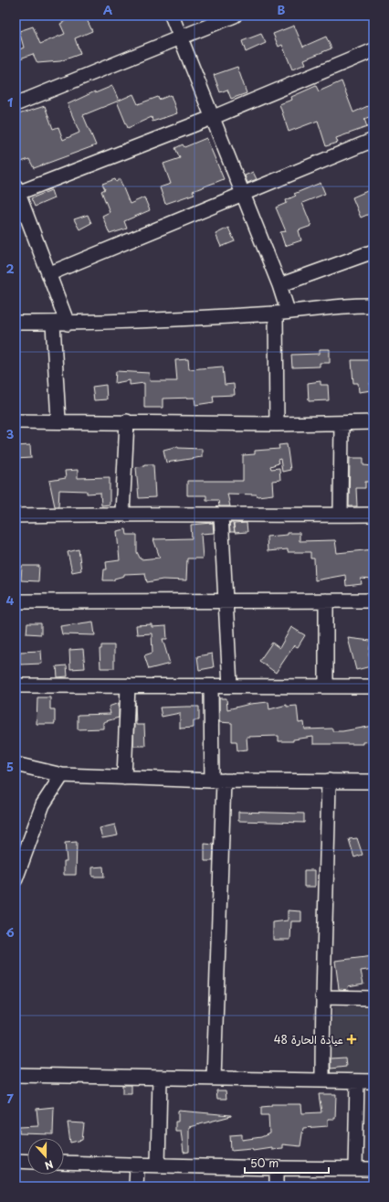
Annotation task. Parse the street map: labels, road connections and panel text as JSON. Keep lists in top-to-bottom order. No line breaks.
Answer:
{"places":{"health":["عيادة الحارة 48"]},"scale_bar":"50 m","north":"bottom","grid":{"columns":["A","B"],"rows":["1","2","3","4","5","6","7"]}}
